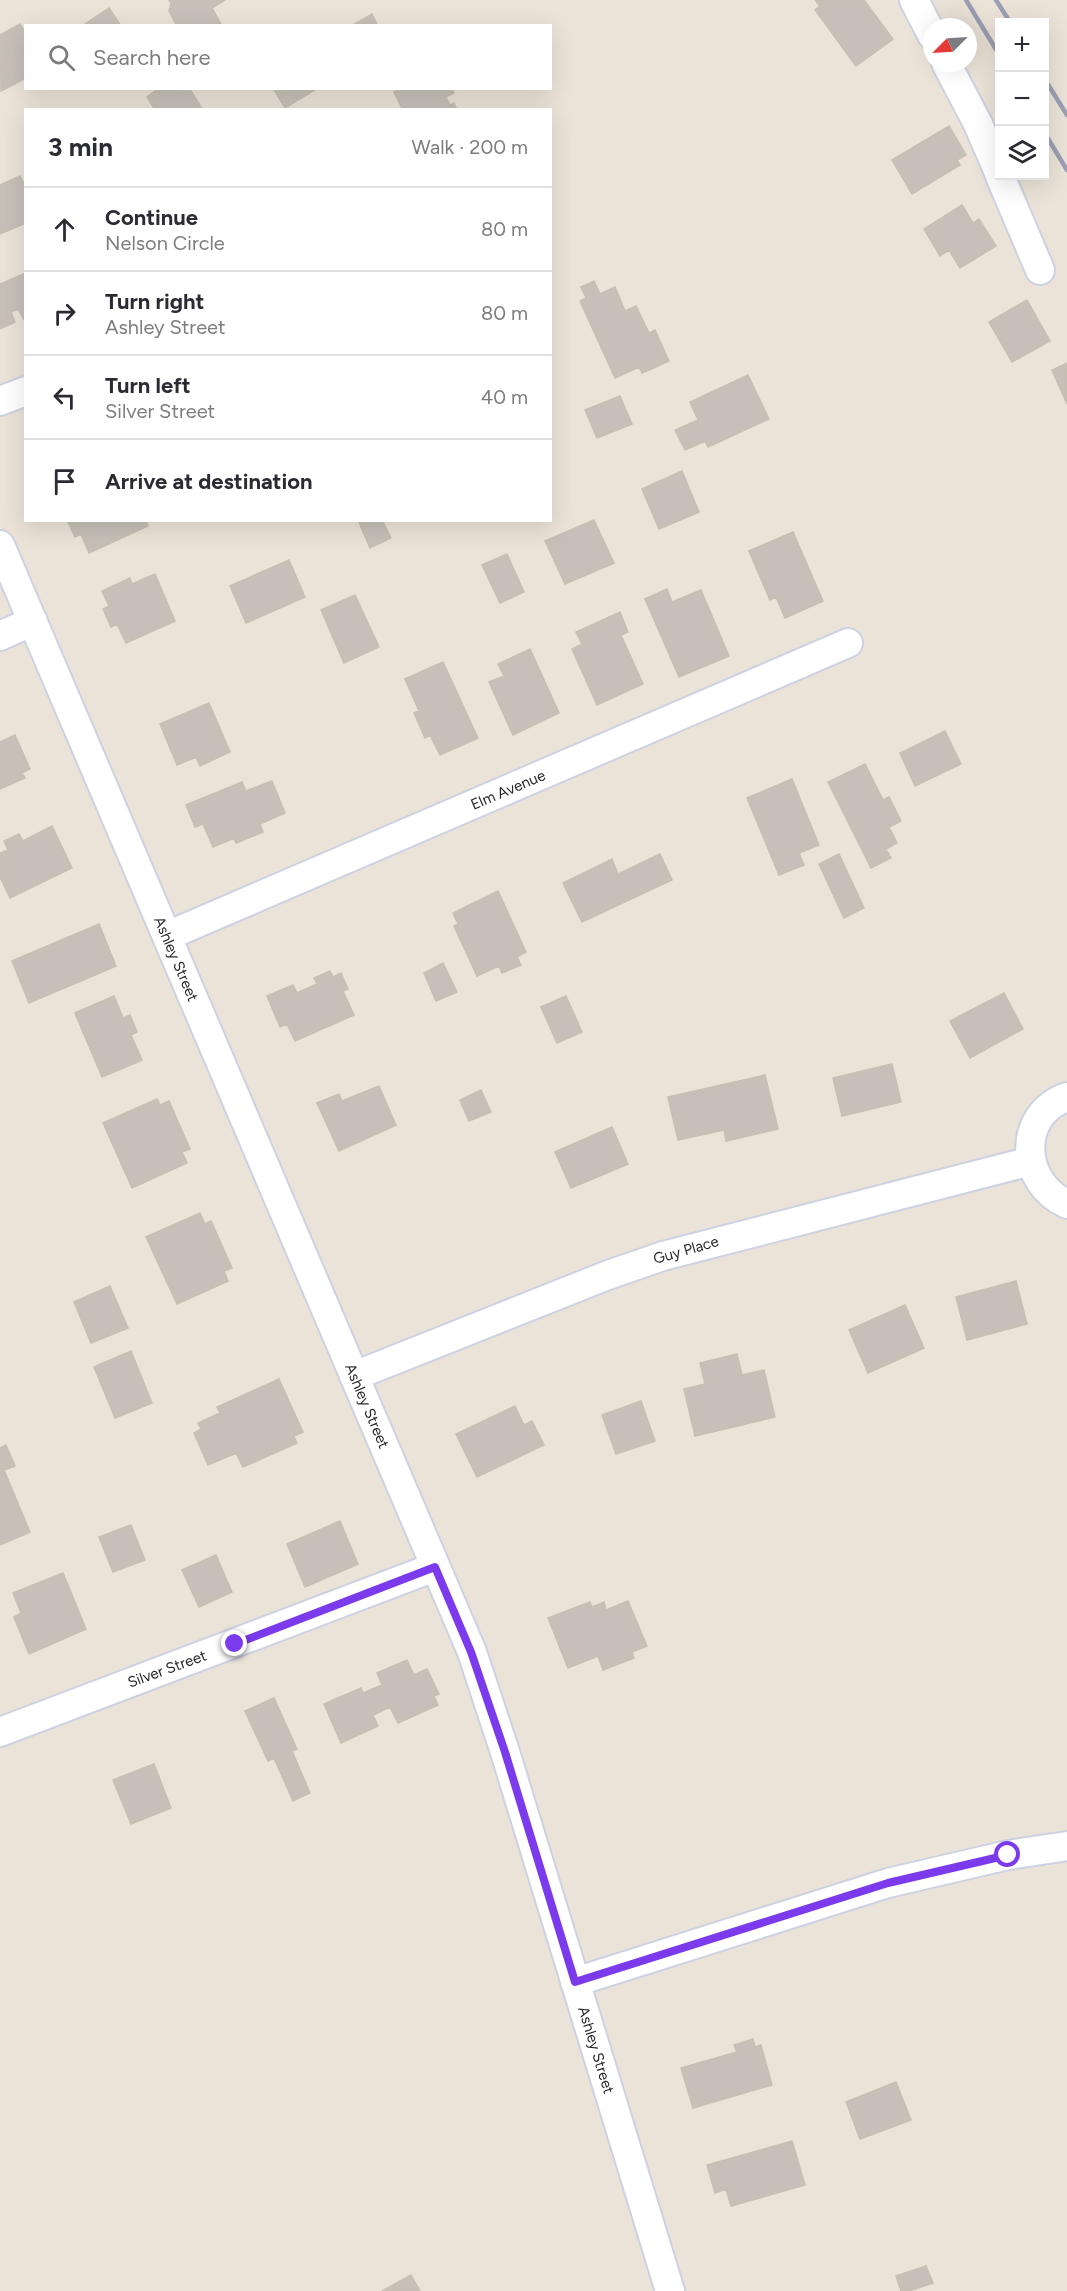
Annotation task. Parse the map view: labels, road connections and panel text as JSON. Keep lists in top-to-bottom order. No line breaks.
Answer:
{"streets":{"street":["Elm Avenue","Ashley Street","Guy Place","Silver Street"]},"crossings":[["Elm Avenue","Ashley Street"],["Ashley Street","Guy Place"],["Ashley Street","Silver Street"]],"north":"bottom left","page":{"map_buttons":["+","−"],"search":"Search here","heading":["3 min","Walk · 200 m"],"list":[["Continue","Nelson Circle","80 m"],["Turn right","Ashley Street","80 m"],["Turn left","Silver Street","40 m"],"Arrive at destination"]}}
